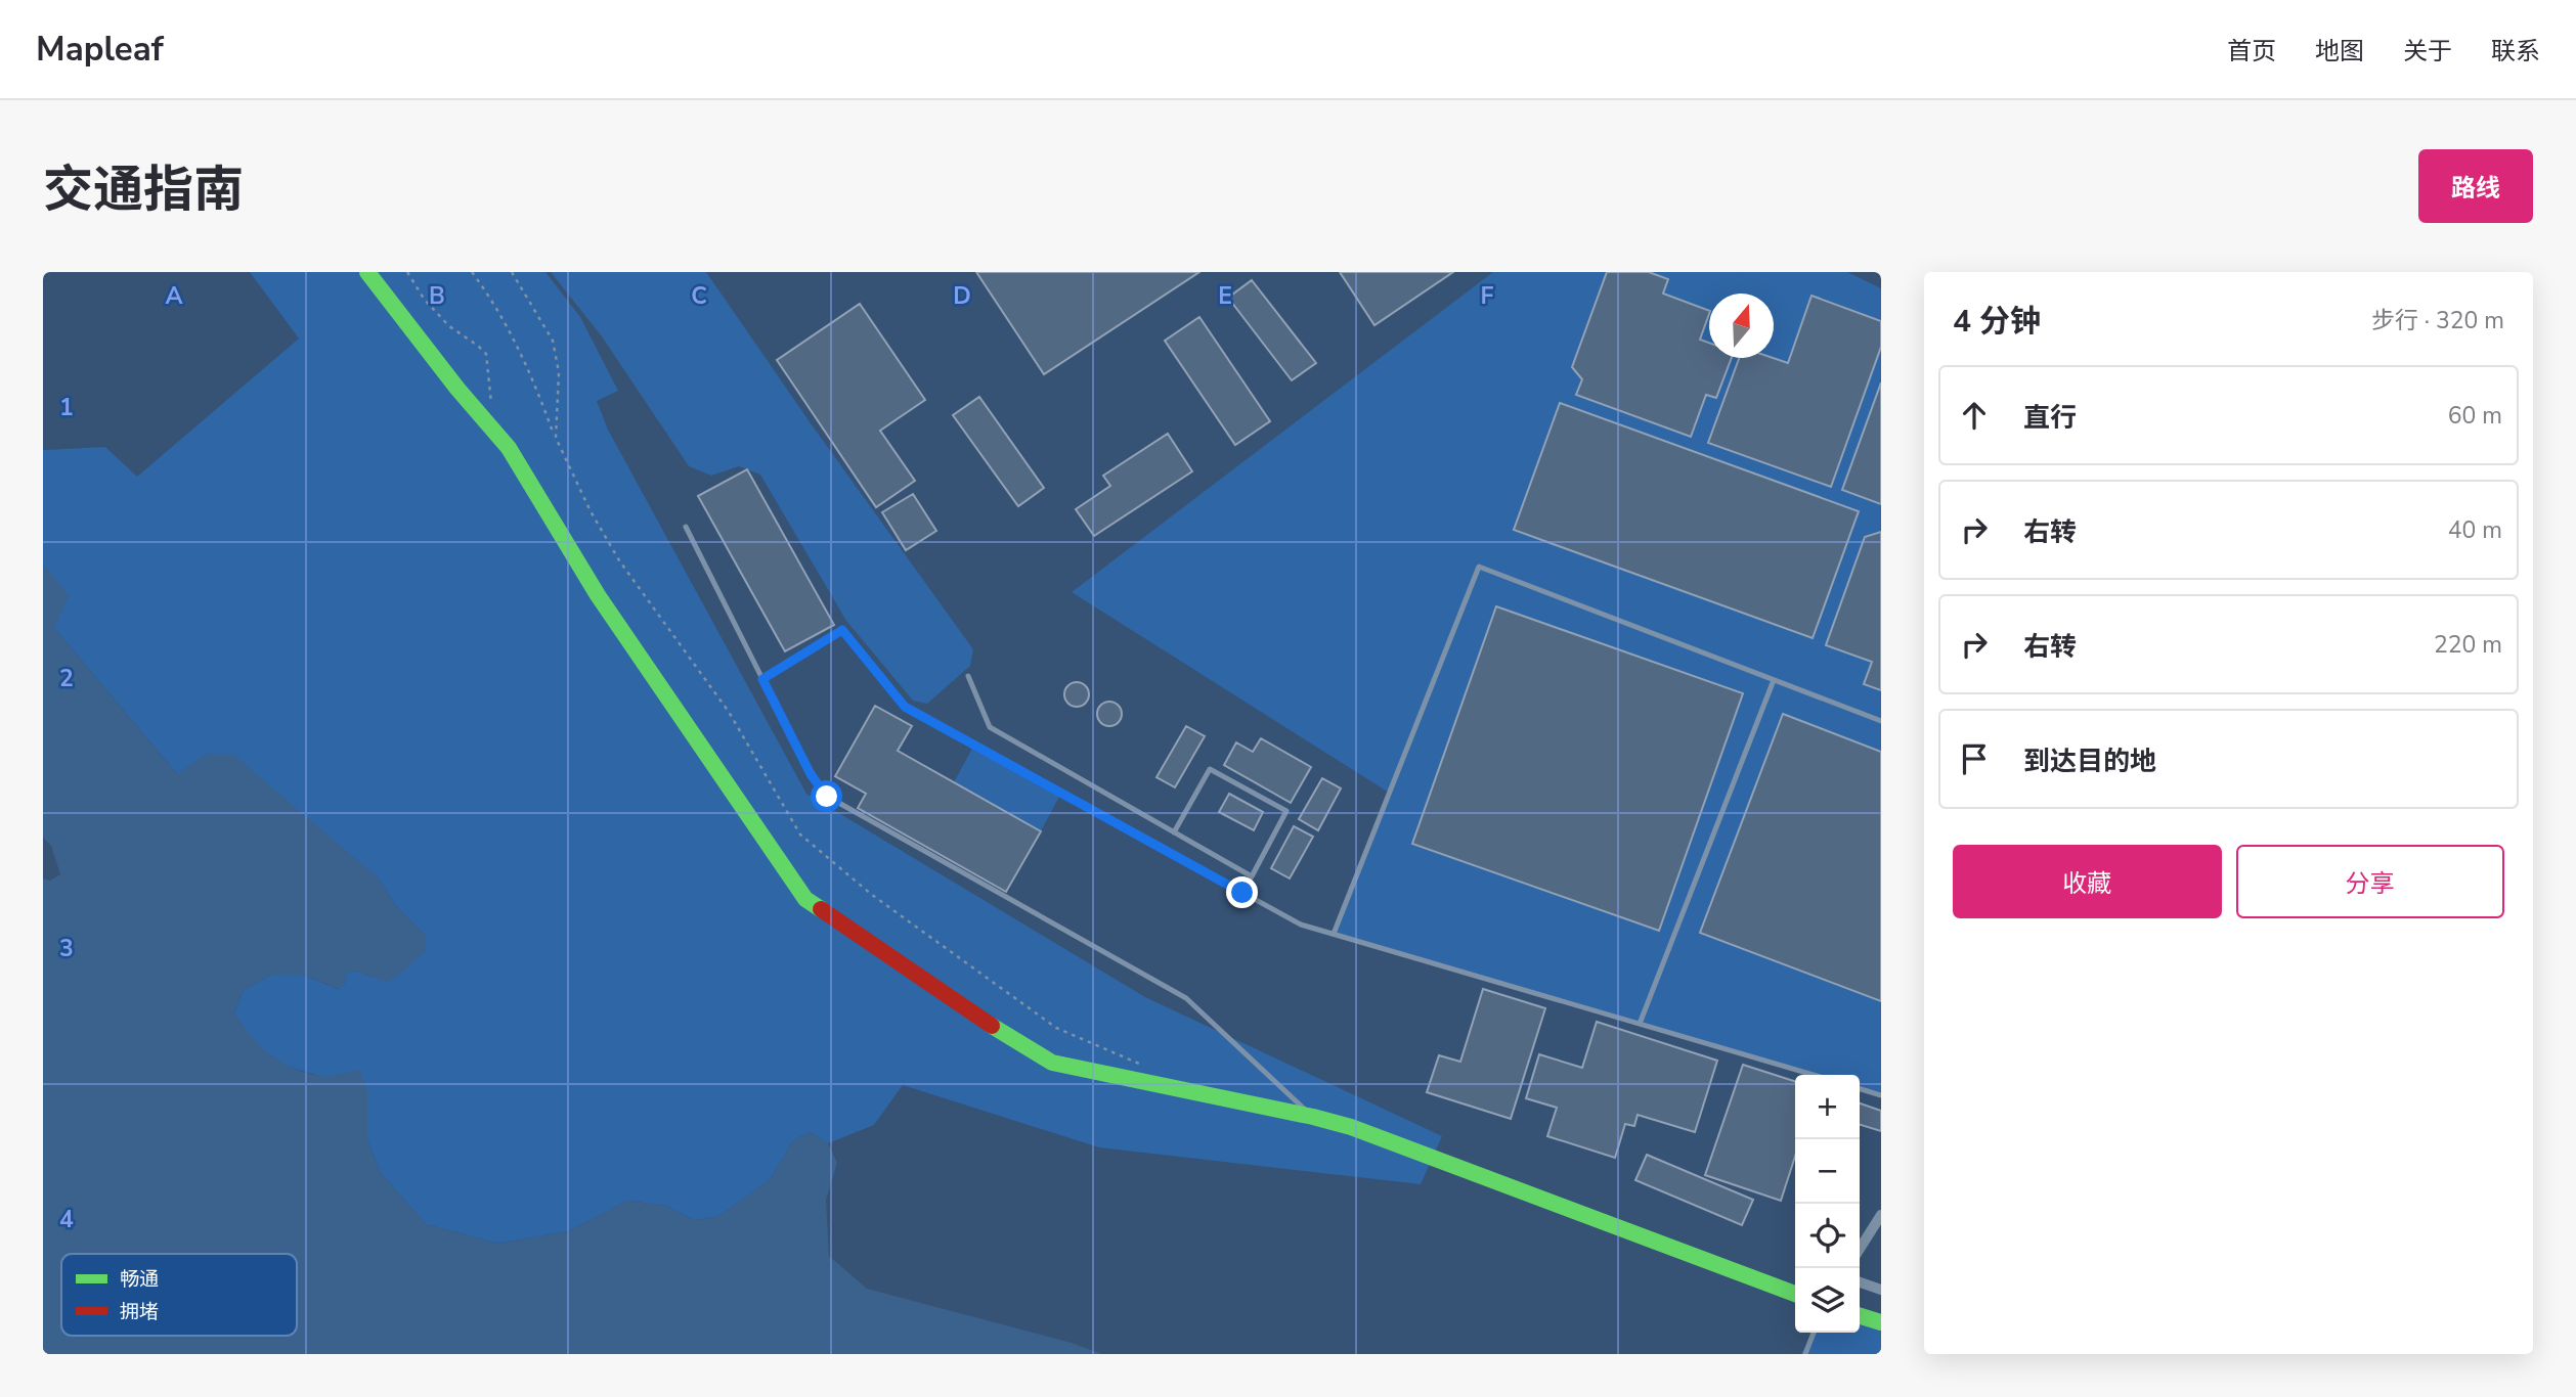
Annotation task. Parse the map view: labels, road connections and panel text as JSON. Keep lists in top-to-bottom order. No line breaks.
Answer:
{"legend":["畅通","拥堵"],"north":"top","page":{"header":"Mapleaf","nav":["首页","地图","关于","联系"],"title":"交通指南","buttons":["路线",["收藏","分享"]],"heading":["4 分钟","步行 · 320 m"],"list":[["直行","60 m"],["右转","40 m"],["右转","220 m"],"到达目的地"],"map_buttons":["+","−"]},"grid":{"columns":["A","B","C","D","E","F"],"rows":["1","2","3","4"]}}
